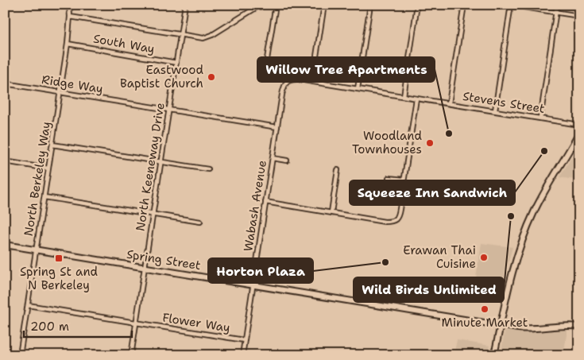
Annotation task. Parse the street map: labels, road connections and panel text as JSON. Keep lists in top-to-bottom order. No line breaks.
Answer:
{"streets":{"street":["South Way","Ridge Way","Stevens Street","North Keeneway Drive","North Berkeley Way","Wabash Avenue","Spring Street","Flower Way"]},"crossings":[["South Way","North Keeneway Drive"],["South Way","North Berkeley Way"],["Ridge Way","North Keeneway Drive"],["Ridge Way","North Berkeley Way"],["Ridge Way","Wabash Avenue"],["Stevens Street","Wabash Avenue"],["North Keeneway Drive","Spring Street"],["North Keeneway Drive","Flower Way"],["North Berkeley Way","Spring Street"],["North Berkeley Way","Flower Way"],["Wabash Avenue","Spring Street"],["Wabash Avenue","Flower Way"]],"places":{"other":["Eastwood Baptist Church","Willow Tree Apartments","Woodland Townhouses","Squeeze Inn Sandwich","Wild Birds Unlimited","Erawan Thai Cuisine","Horton Plaza","Minute Market"],"transit":["Spring St and N Berkeley"]},"scale_bar":"200 m"}
